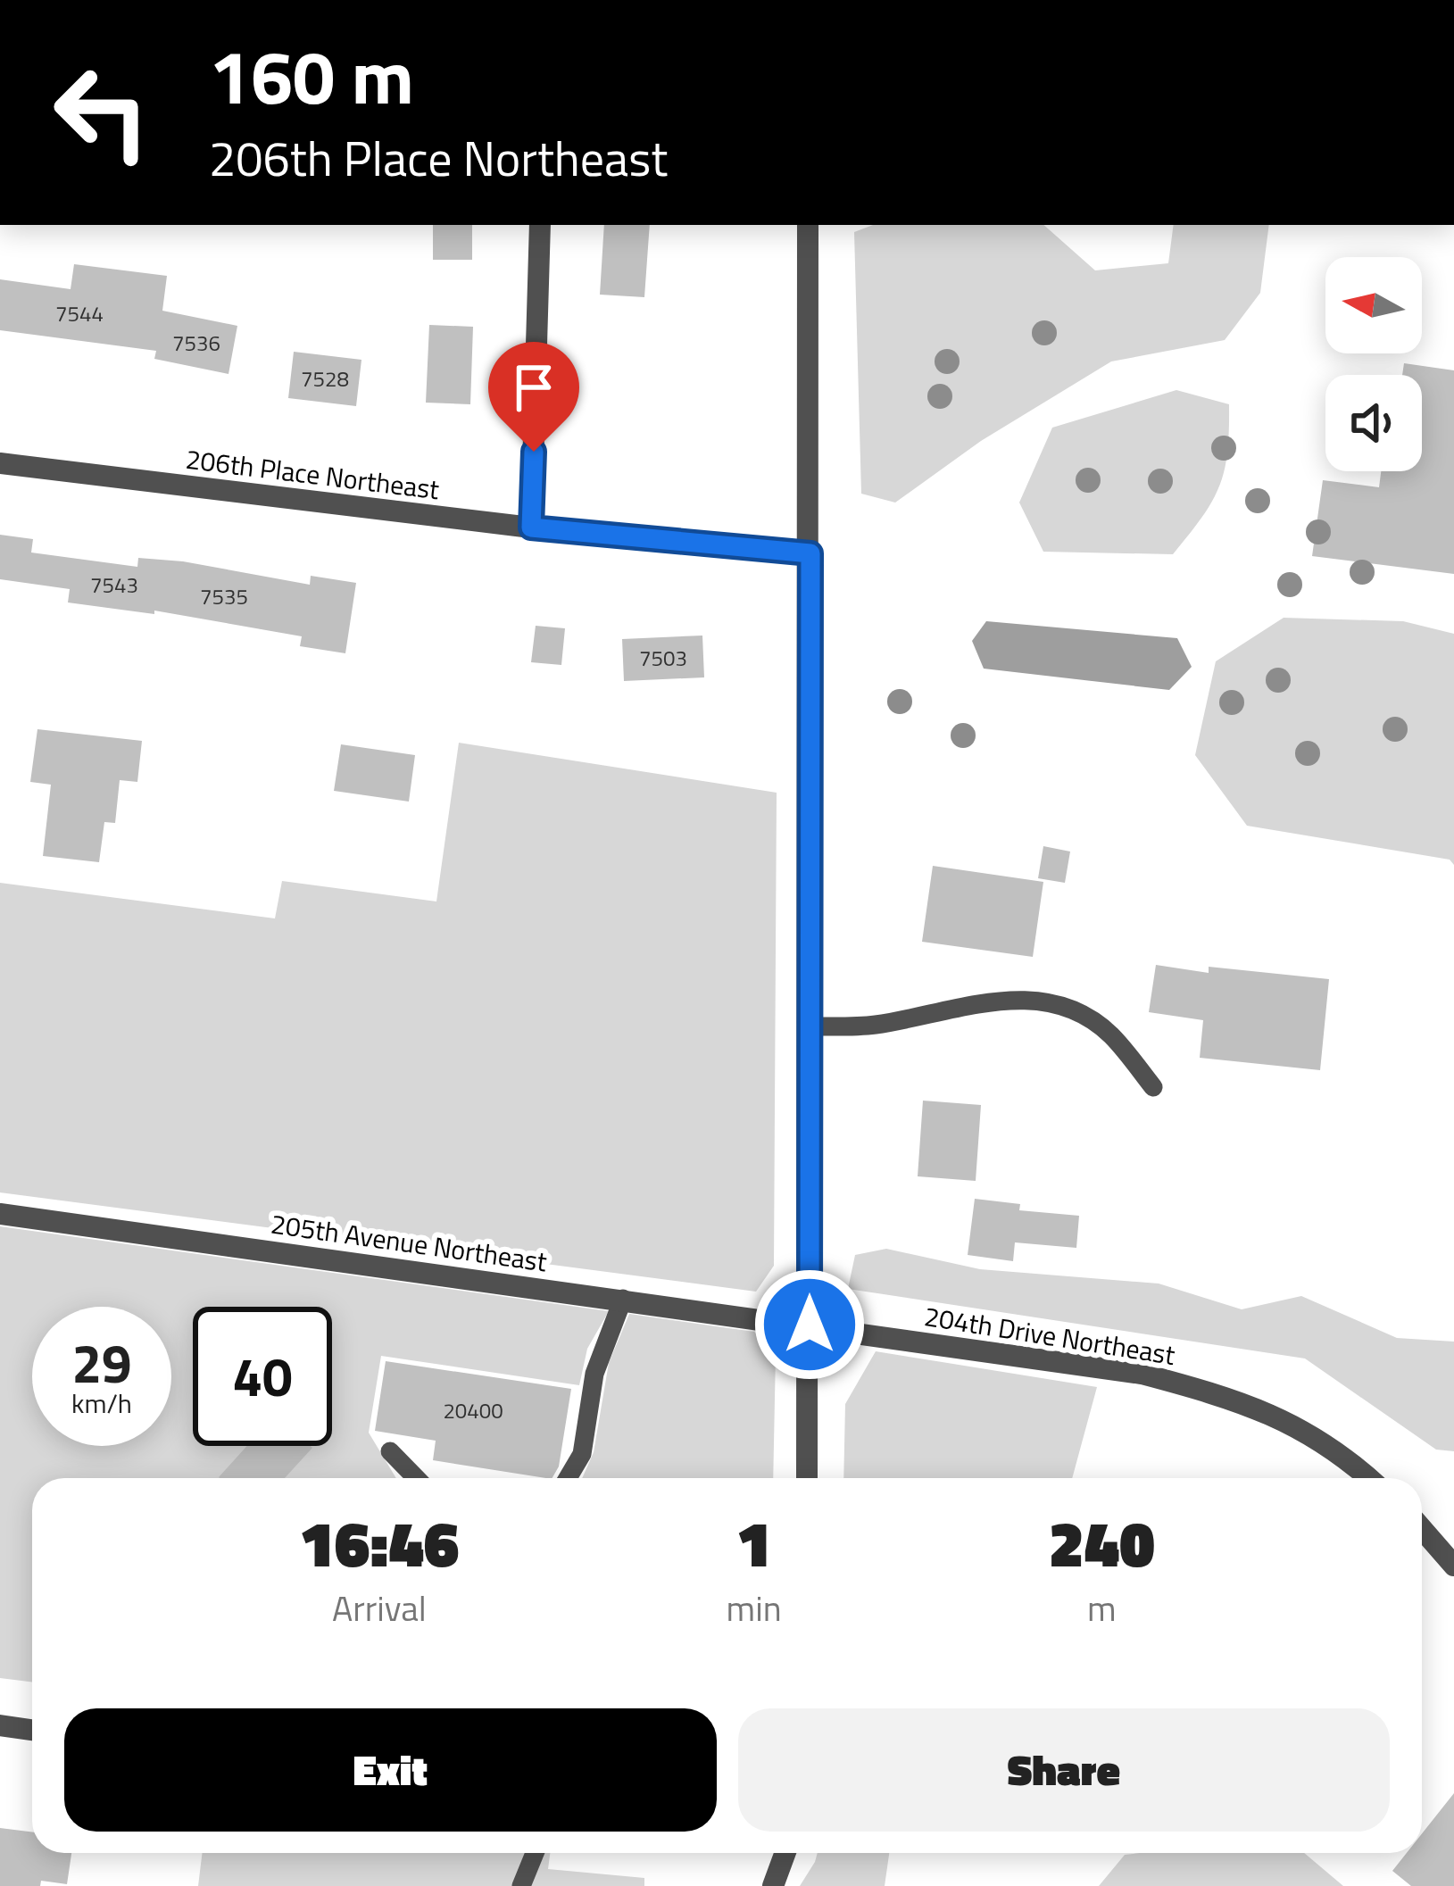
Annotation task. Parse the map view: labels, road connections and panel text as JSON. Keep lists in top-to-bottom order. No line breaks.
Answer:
{"streets":{"street":["206th Place Northeast","205th Avenue Northeast","204th Drive Northeast"]},"crossings":[["205th Avenue Northeast","204th Drive Northeast"]],"house_numbers":["7544","7536","7528","7543","7535","7503","20400"],"north":"left","page":{"turn":["160 m","206th Place Northeast"],"speed":"29 km/h","limit":"40","eta":["16:46","Arrival","1","min","240","m"],"buttons":["Exit","Share"]}}
